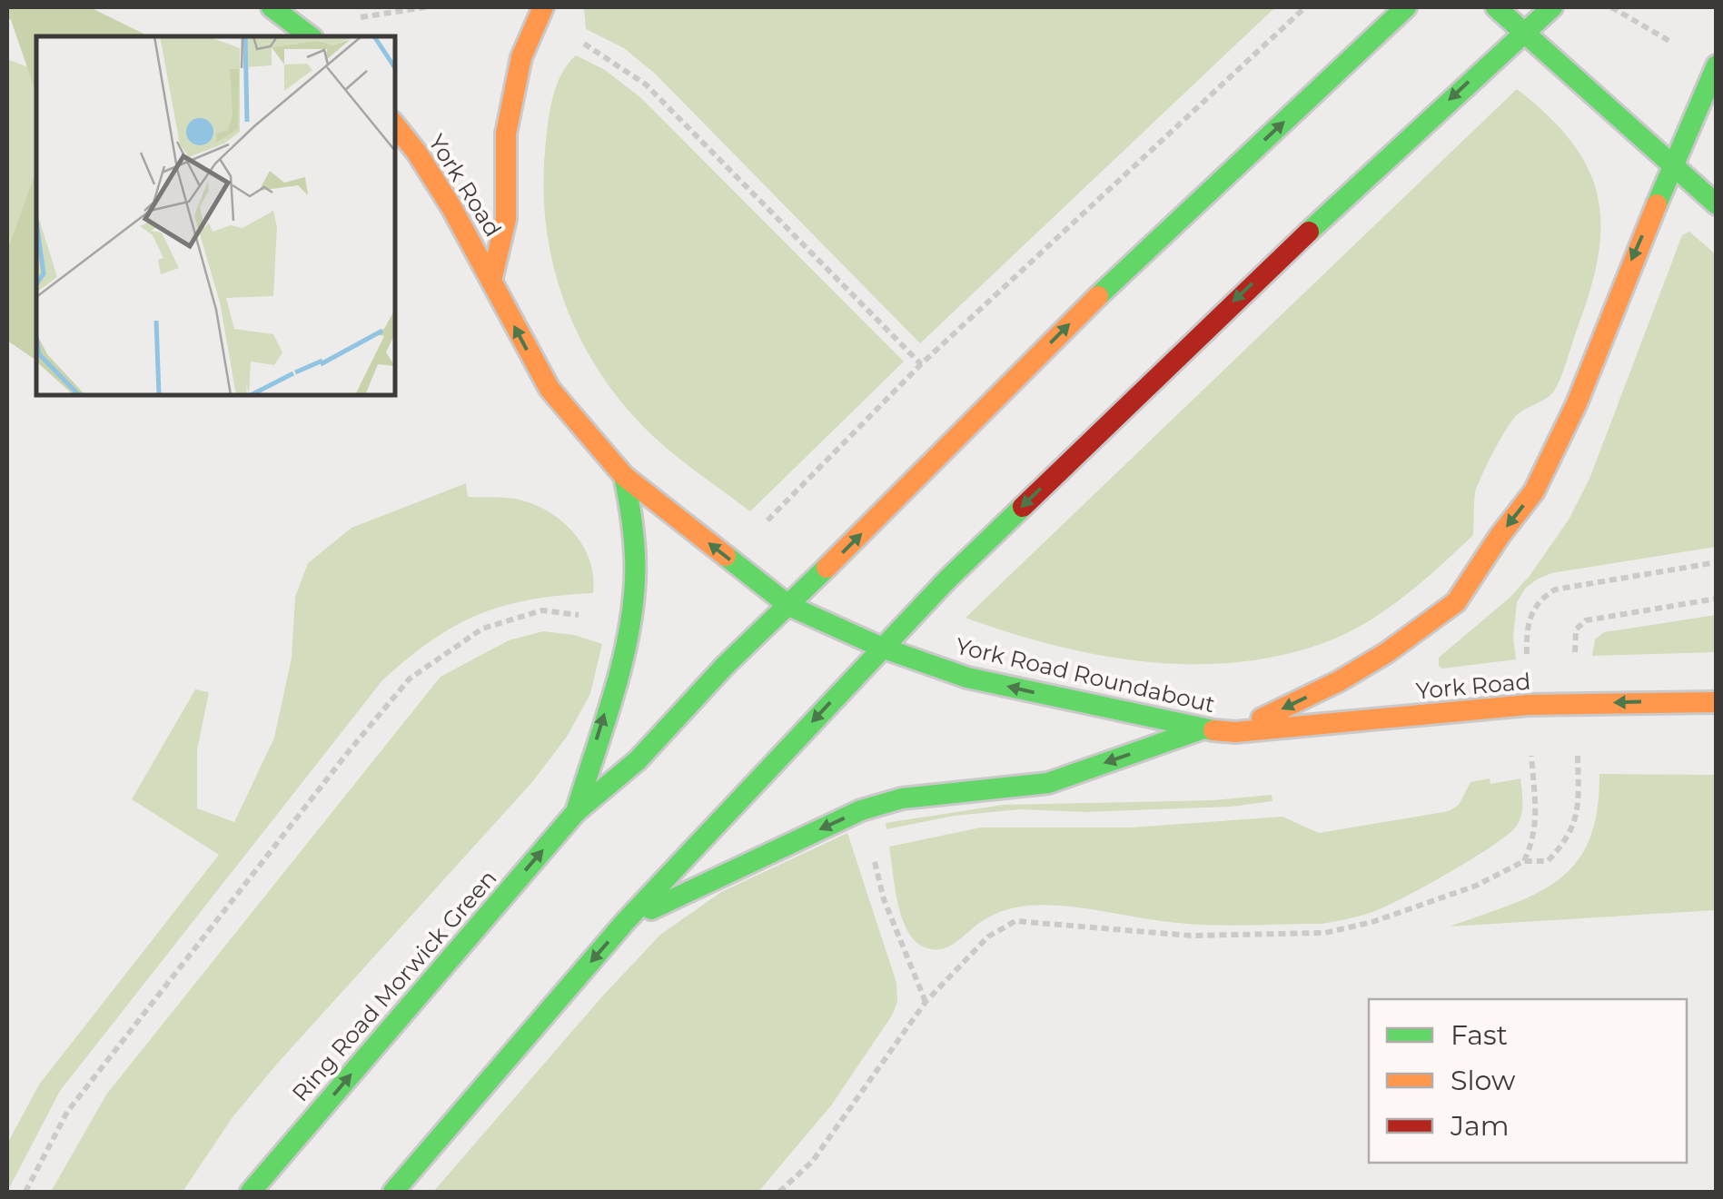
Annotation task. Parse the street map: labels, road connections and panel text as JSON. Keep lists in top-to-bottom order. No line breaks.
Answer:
{"streets":{"highway":["York Road","York Road Roundabout","Ring Road Morwick Green"]},"crossings":[["York Road","York Road Roundabout"],["York Road Roundabout","Ring Road Morwick Green"]],"legend":["Fast","Slow","Jam"]}
